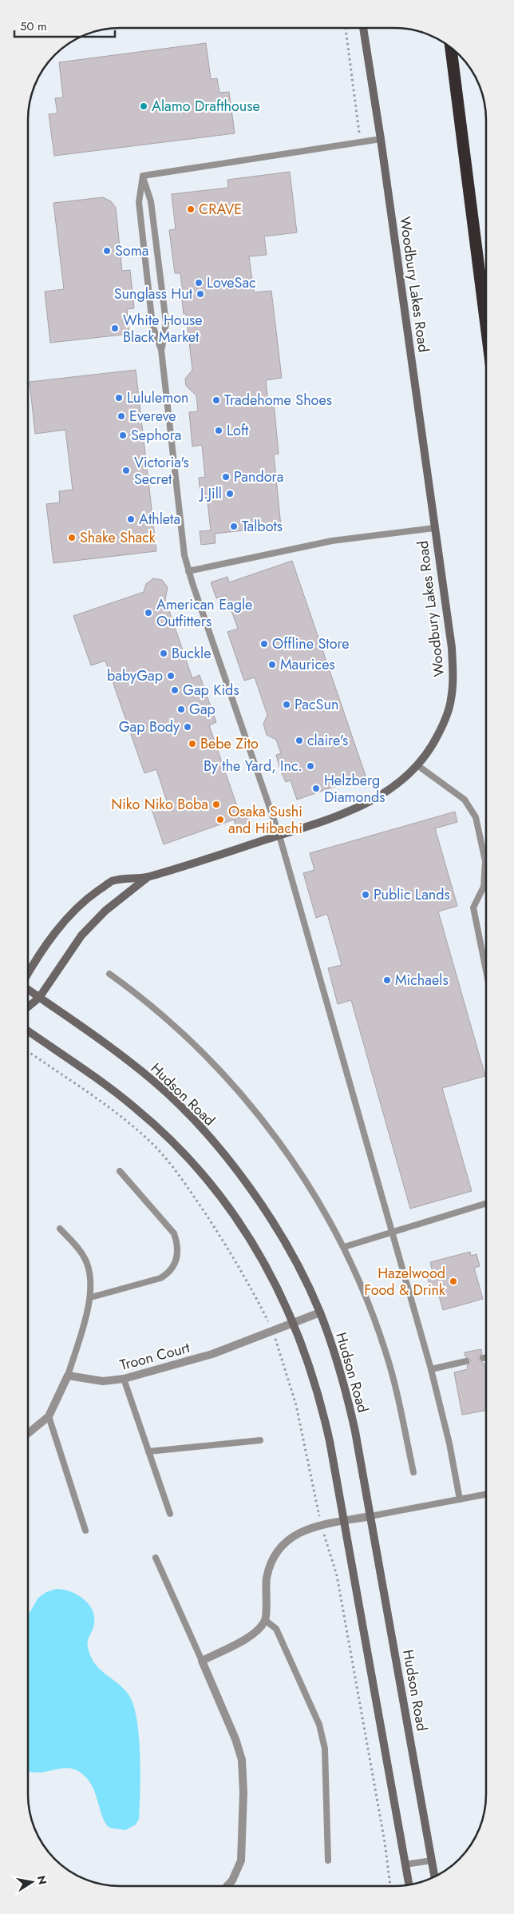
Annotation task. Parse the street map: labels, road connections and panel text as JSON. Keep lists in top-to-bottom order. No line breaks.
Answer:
{"streets":{"street":["Woodbury Lakes Road","Hudson Road","Troon Court"]},"crossings":[["Hudson Road","Troon Court"]],"places":["Alamo Drafthouse","CRAVE","Soma","LoveSac","Sunglass Hut","White House Black Market","Lululemon","Tradehome Shoes","Evereve","Loft","Sephora","Victoria's Secret","Pandora","J.Jill","Athleta","Talbots","Shake Shack","American Eagle Outfitters","Offline Store","Buckle","Maurices","babyGap","Gap Kids","PacSun","Gap","Gap Body","claire's","Bebe Zito","By the Yard, Inc.","Helzberg Diamonds","Niko Niko Boba","Osaka Sushi and Hibachi","Public Lands","Michaels","Hazelwood Food & Drink"],"scale_bar":"50 m","north":"right"}
